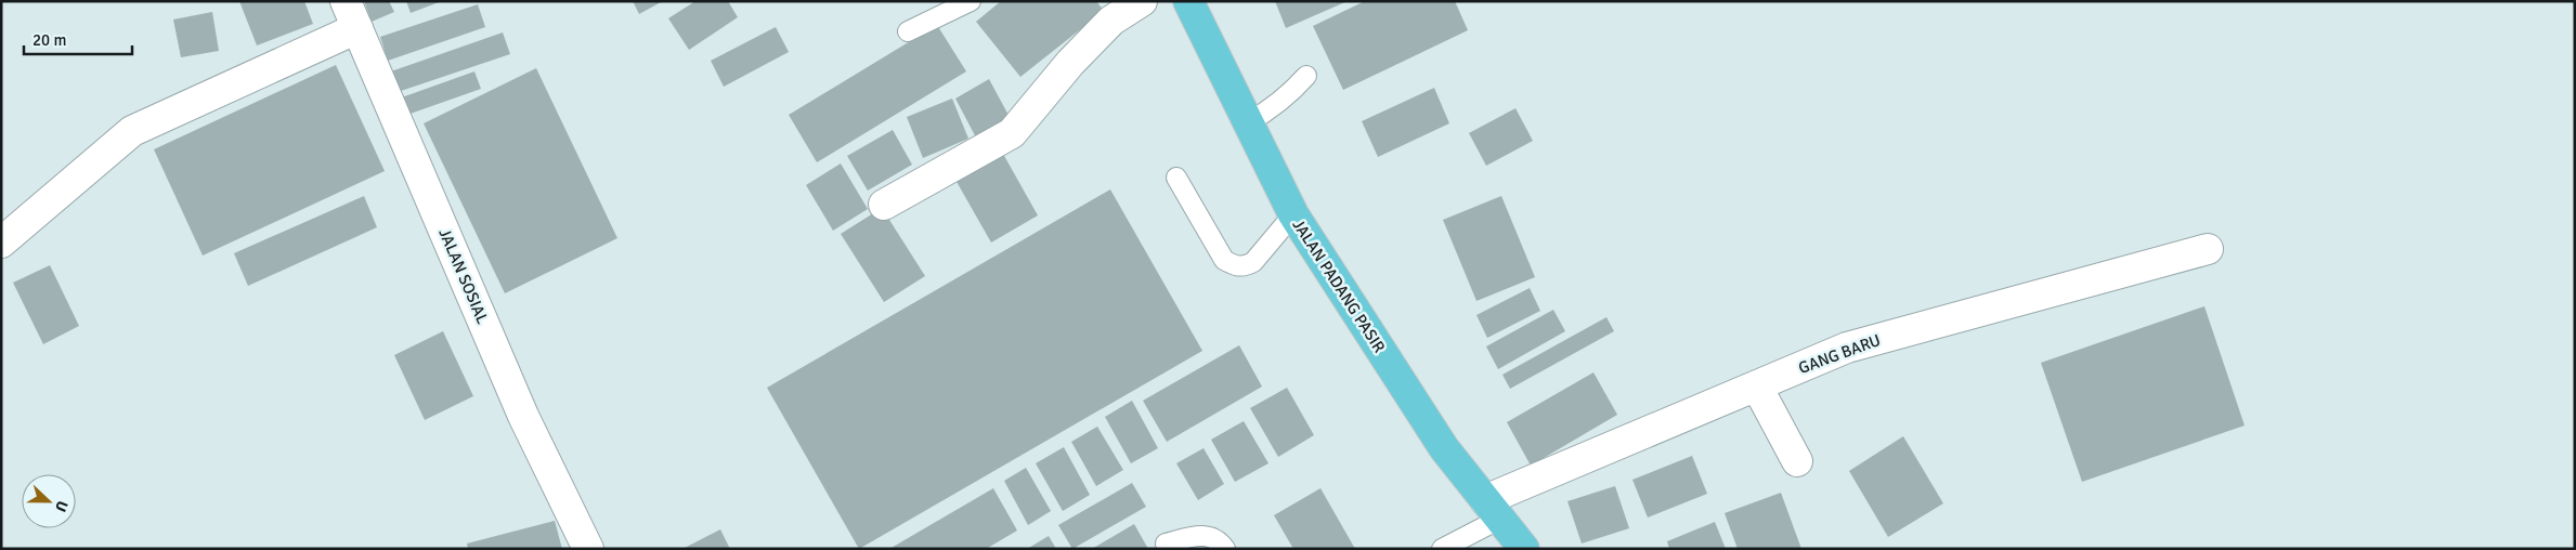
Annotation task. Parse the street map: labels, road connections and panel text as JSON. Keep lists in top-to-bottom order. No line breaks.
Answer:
{"streets":{"highway":["JALAN PADANG PASIR"],"street":["JALAN SOSIAL","GANG BARU"]},"crossings":[["JALAN PADANG PASIR","GANG BARU"]],"scale_bar":"20 m","north":"right"}
